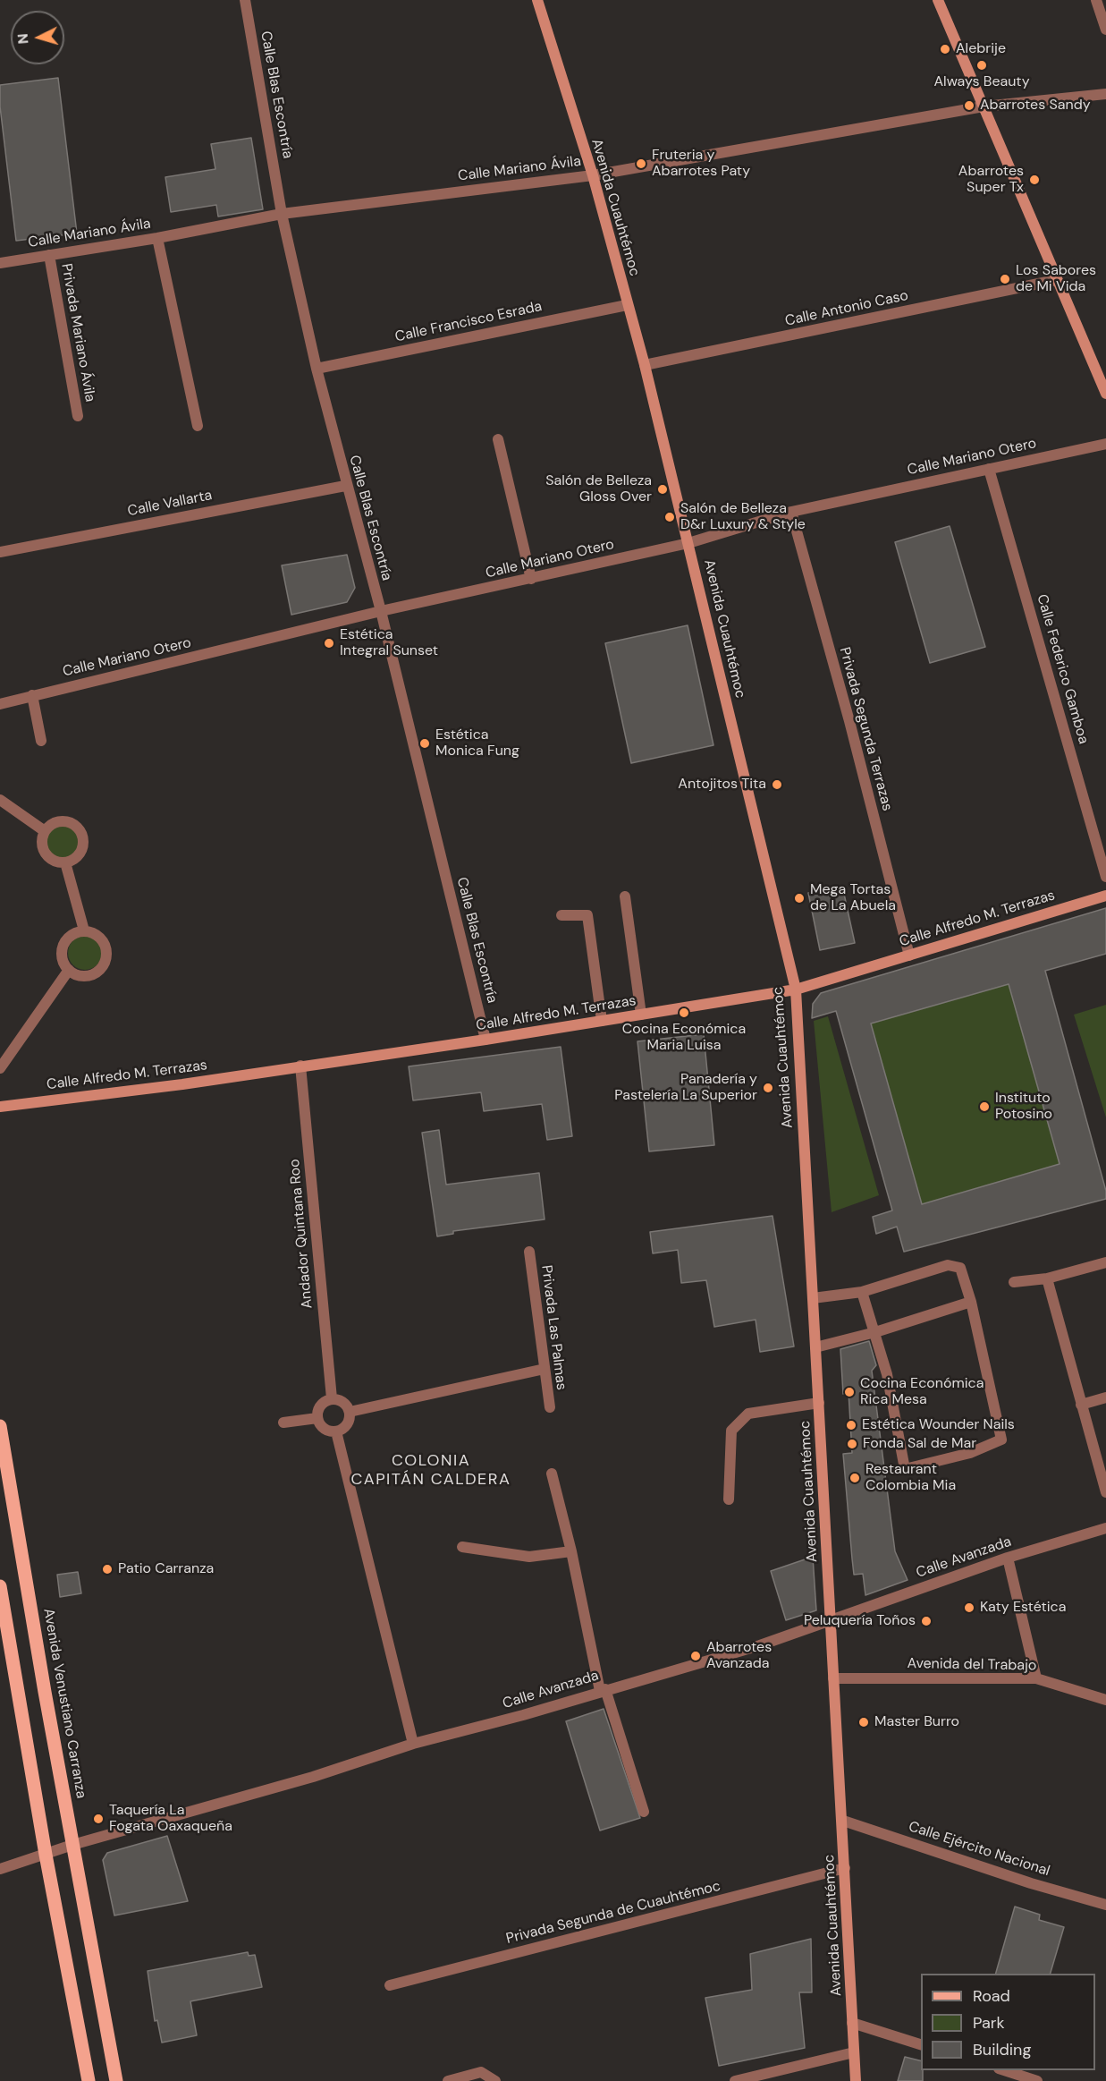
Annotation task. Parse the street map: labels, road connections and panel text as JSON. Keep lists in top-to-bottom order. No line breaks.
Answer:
{"streets":{"main road":["Avenida Venustiano Carranza"],"street":["Calle Blas Escontría","Calle Mariano Ávila","Avenida Cuauhtémoc","Calle Antonio Caso","Calle Francisco Esrada","Privada Mariano Ávila","Calle Mariano Otero","Calle Vallarta","Calle Federico Gamboa","Privada Segunda Terrazas","Calle Alfredo M. Terrazas","Andador Quintana Roo","Privada Las Palmas","Calle Avanzada","Avenida del Trabajo","Calle Ejército Nacional","Privada Segunda de Cuauhtémoc"]},"crossings":[["Calle Blas Escontría","Calle Mariano Ávila"],["Calle Blas Escontría","Calle Francisco Esrada"],["Calle Blas Escontría","Calle Mariano Otero"],["Calle Blas Escontría","Calle Vallarta"],["Calle Blas Escontría","Calle Alfredo M. Terrazas"],["Calle Mariano Ávila","Avenida Cuauhtémoc"],["Calle Mariano Ávila","Privada Mariano Ávila"],["Avenida Cuauhtémoc","Calle Antonio Caso"],["Avenida Cuauhtémoc","Calle Francisco Esrada"],["Avenida Cuauhtémoc","Calle Mariano Otero"],["Avenida Cuauhtémoc","Calle Alfredo M. Terrazas"],["Avenida Cuauhtémoc","Calle Avanzada"],["Avenida Cuauhtémoc","Avenida del Trabajo"],["Avenida Cuauhtémoc","Calle Ejército Nacional"],["Avenida Cuauhtémoc","Privada Segunda de Cuauhtémoc"],["Calle Mariano Otero","Calle Federico Gamboa"],["Calle Mariano Otero","Privada Segunda Terrazas"],["Privada Segunda Terrazas","Calle Alfredo M. Terrazas"],["Calle Alfredo M. Terrazas","Andador Quintana Roo"],["Calle Avanzada","Avenida Venustiano Carranza"]],"districts":["COLONIA CAPITÁN CALDERA"],"places":["Alebrije","Always Beauty","Abarrotes Sandy","Fruteria y Abarrotes Paty","Abarrotes Super Tx","Los Sabores de Mi Vida","Salón de Belleza Gloss Over","Salón de Belleza D&r Luxury & Style","Estética Integral Sunset","Estética Monica Fung","Antojitos Tita","Mega Tortas de La Abuela","Cocina Económica Maria Luisa","Panadería y Pastelería La Superior","Instituto Potosino","Cocina Económica Rica Mesa","Estética Wounder Nails","Fonda Sal de Mar","Restaurant Colombia Mia","Patio Carranza","Katy Estética","Peluquería Toños","Abarrotes Avanzada","Master Burro","Taquería La Fogata Oaxaqueña"],"legend":["Road","Park","Building"],"north":"left"}
